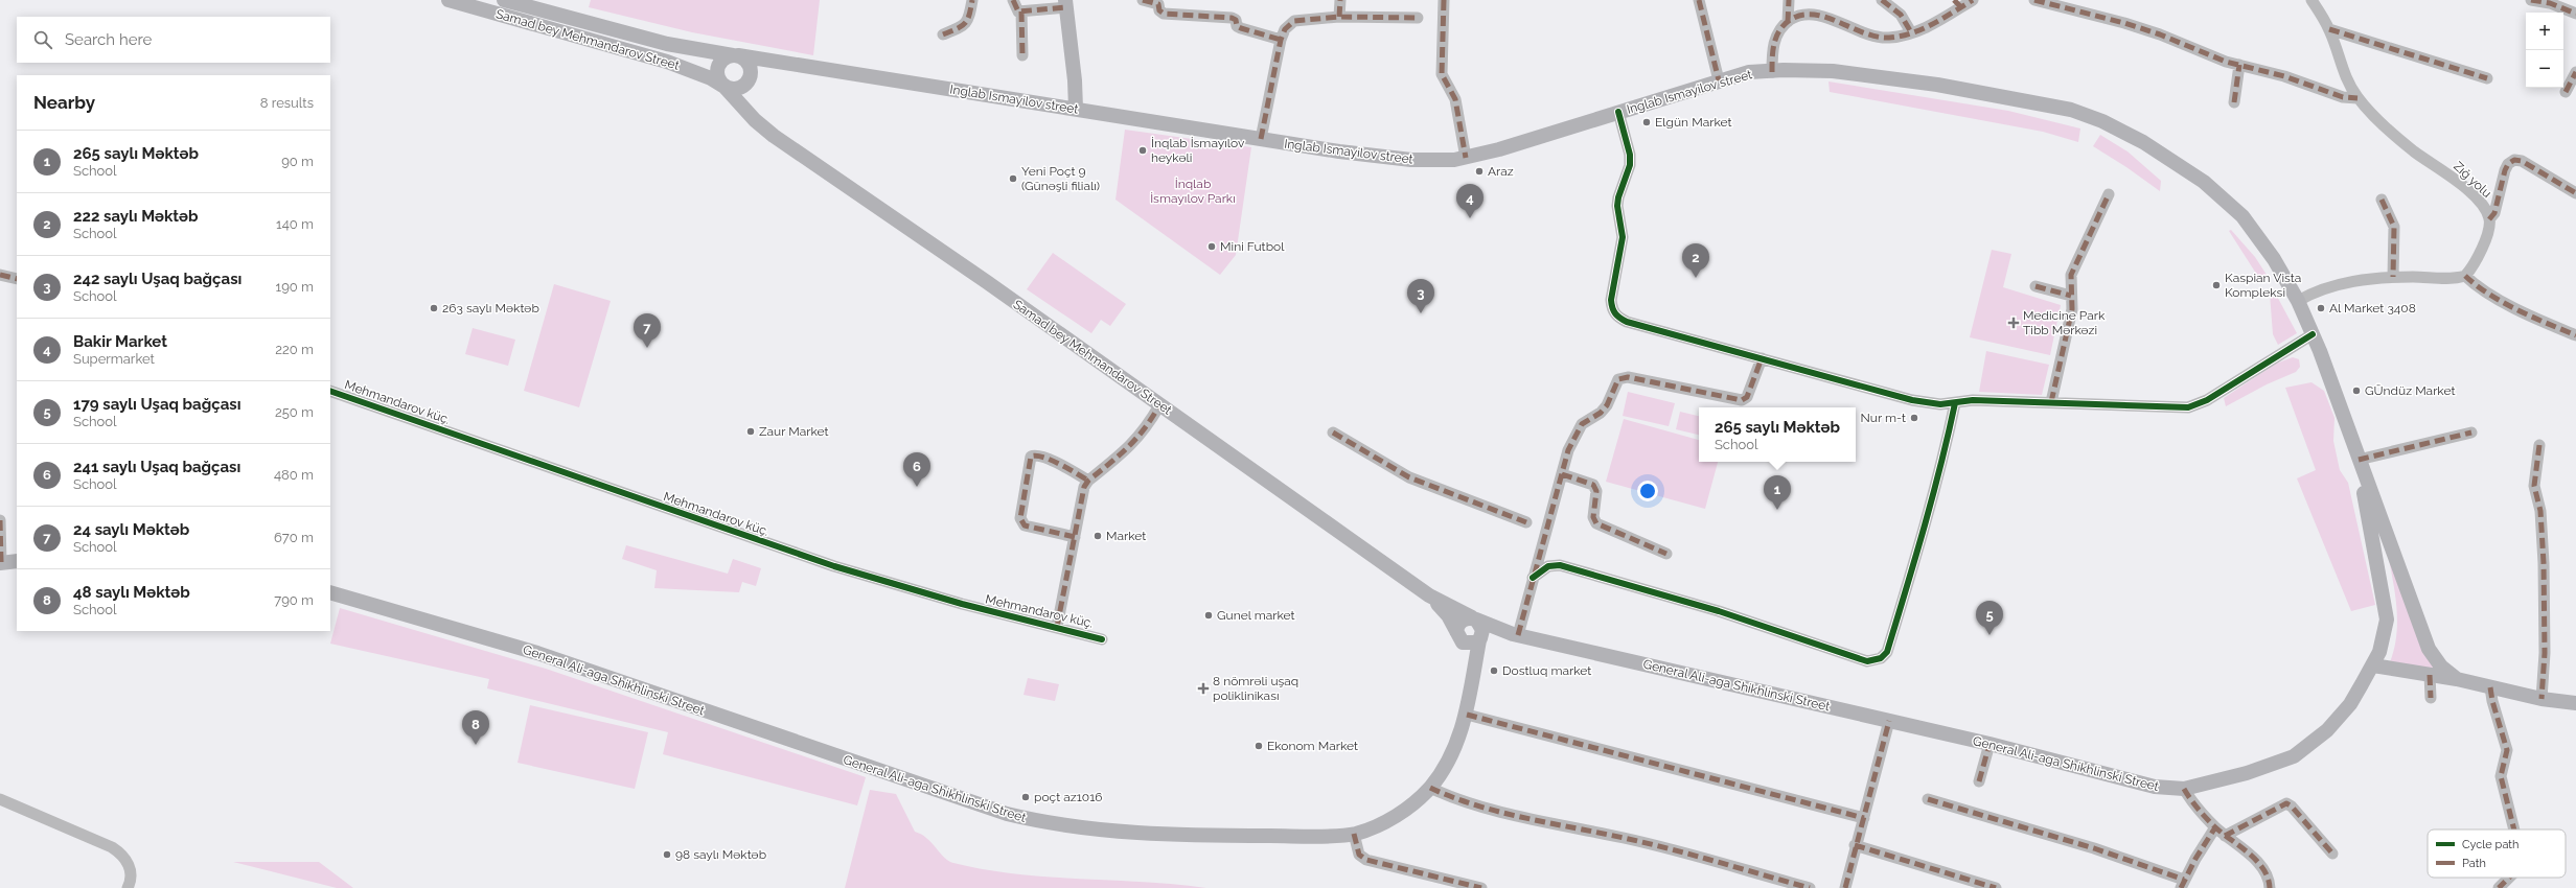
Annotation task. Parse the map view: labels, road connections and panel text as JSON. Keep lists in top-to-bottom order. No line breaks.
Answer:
{"streets":{"main road":["Samad bey Mehmandarov Street","Inglab Ismayilov street","General Ali-aga Shikhlinski Street"],"street":["Zığ yolu","Mehmandarov küç."]},"crossings":[["Samad bey Mehmandarov Street","Inglab Ismayilov street"],["Inglab Ismayilov street","General Ali-aga Shikhlinski Street"]],"parks":["İnqlab İsmayılov Parkı"],"places":{"other":["Elgün Market","İnqlab İsmayılov heykəli","Araz","Yeni Poçt 9 (Günəşli filialı)","Mini Futbol","Kaspian Vista Kompleksi","263 saylı Məktəb","Al Market 3408","GÜndüz Market","Nur m-t","Zaur Market","Market","Gunel market","Dostluq market","Ekonom Market","poçt az1016","98 saylı Məktəb"],"health":["Medicine Park Tibb Mərkəzi","8 nömrəli uşaq poliklinikası"]},"legend":["Cycle path","Path"],"page":{"map_buttons":["+","−"],"search":"Search here","heading":["Nearby","8 results"],"list":[{"mark":"1","name":"265 saylı Məktəb","note":"School","value":"90 m"},{"mark":"2","name":"222 saylı Məktəb","note":"School","value":"140 m"},{"mark":"3","name":"242 saylı Uşaq bağçası","note":"School","value":"190 m"},{"mark":"4","name":"Bakir Market","note":"Supermarket","value":"220 m"},{"mark":"5","name":"179 saylı Uşaq bağçası","note":"School","value":"250 m"},{"mark":"6","name":"241 saylı Uşaq bağçası","note":"School","value":"480 m"},{"mark":"7","name":"24 saylı Məktəb","note":"School","value":"670 m"},{"mark":"8","name":"48 saylı Məktəb","note":"School","value":"790 m"}],"pins":["4","2","3","7","6","1","5","8"],"popup":["265 saylı Məktəb","School"]}}
